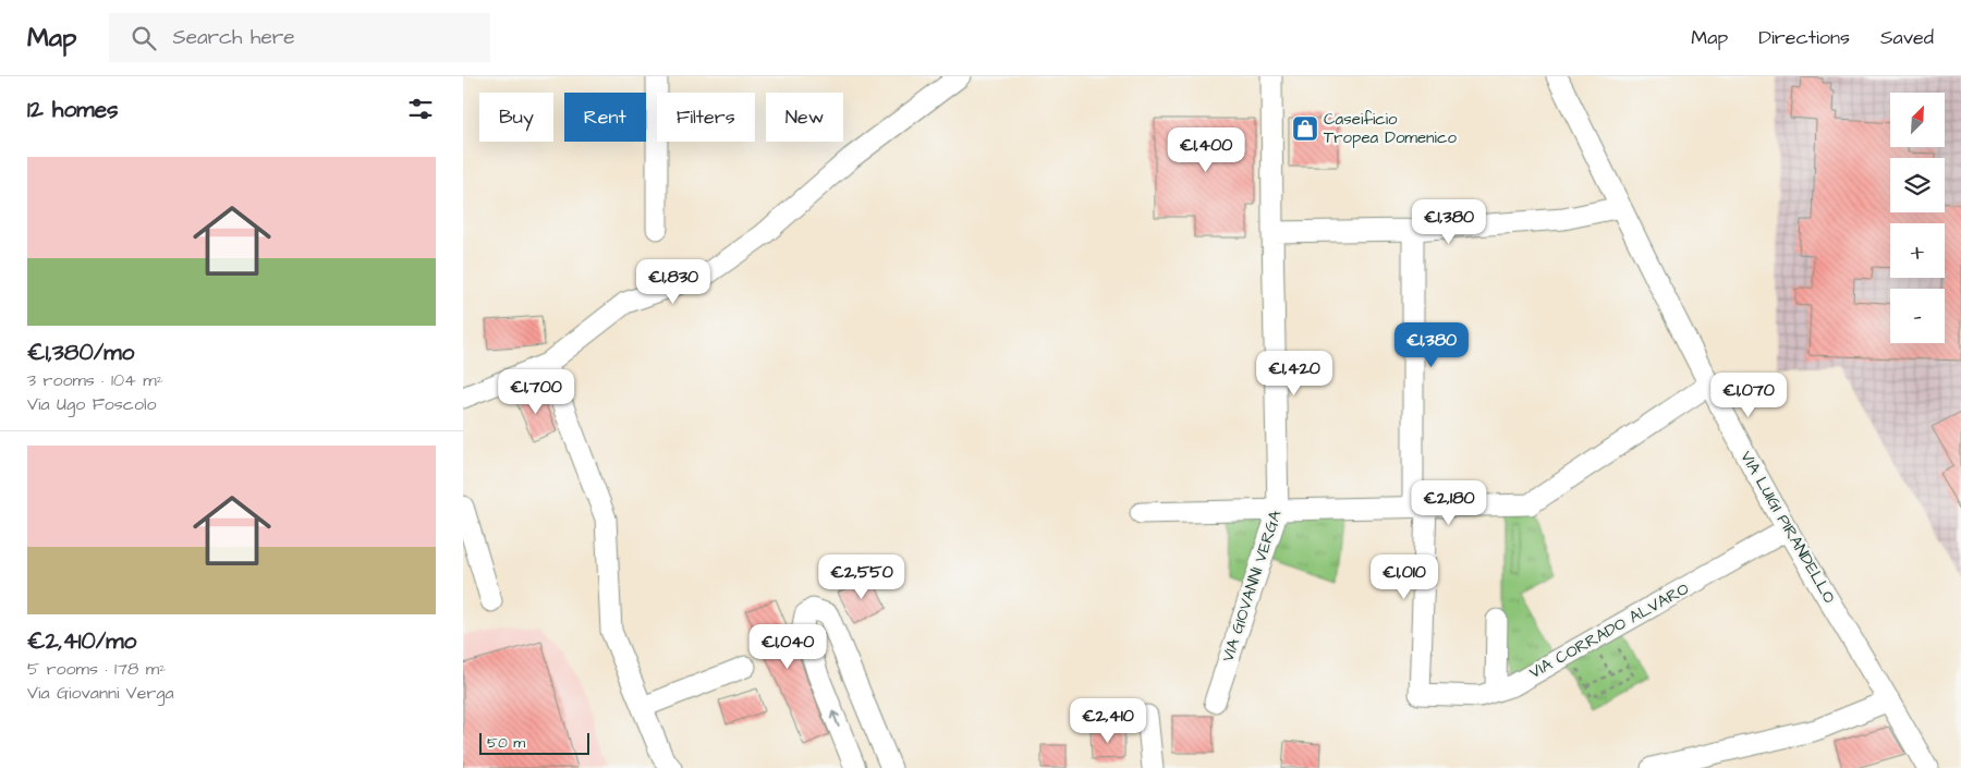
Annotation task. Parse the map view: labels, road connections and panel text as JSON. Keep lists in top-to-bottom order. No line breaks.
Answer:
{"streets":{"street":["VIA LUIGI PIRANDELLO","VIA GIOVANNI VERGA","VIA CORRADO ALVARO"]},"crossings":[["VIA LUIGI PIRANDELLO","VIA CORRADO ALVARO"]],"places":{"shop":["Caseificio Tropea Domenico"]},"scale_bar":"50 m","north":"top right","page":{"header":"Map","search":"Search here","nav":["Map","Directions","Saved"],"heading":"12 homes","map_buttons":["+","−"],"chip":["Buy","Rent","Filters","New"],"price":["€1,400","€1,380","€1,830","€1,380","€1,420","€1,700","€1,070","€2,180","€2,550","€1,010","€1,040","€2,410"],"list":[{"name":"€1,380/mo","note":"3 rooms · 104 m² · Via Ugo Foscolo"},{"name":"€2,410/mo","note":"5 rooms · 178 m² · Via Giovanni Verga"}],"scale":"50 m"}}
